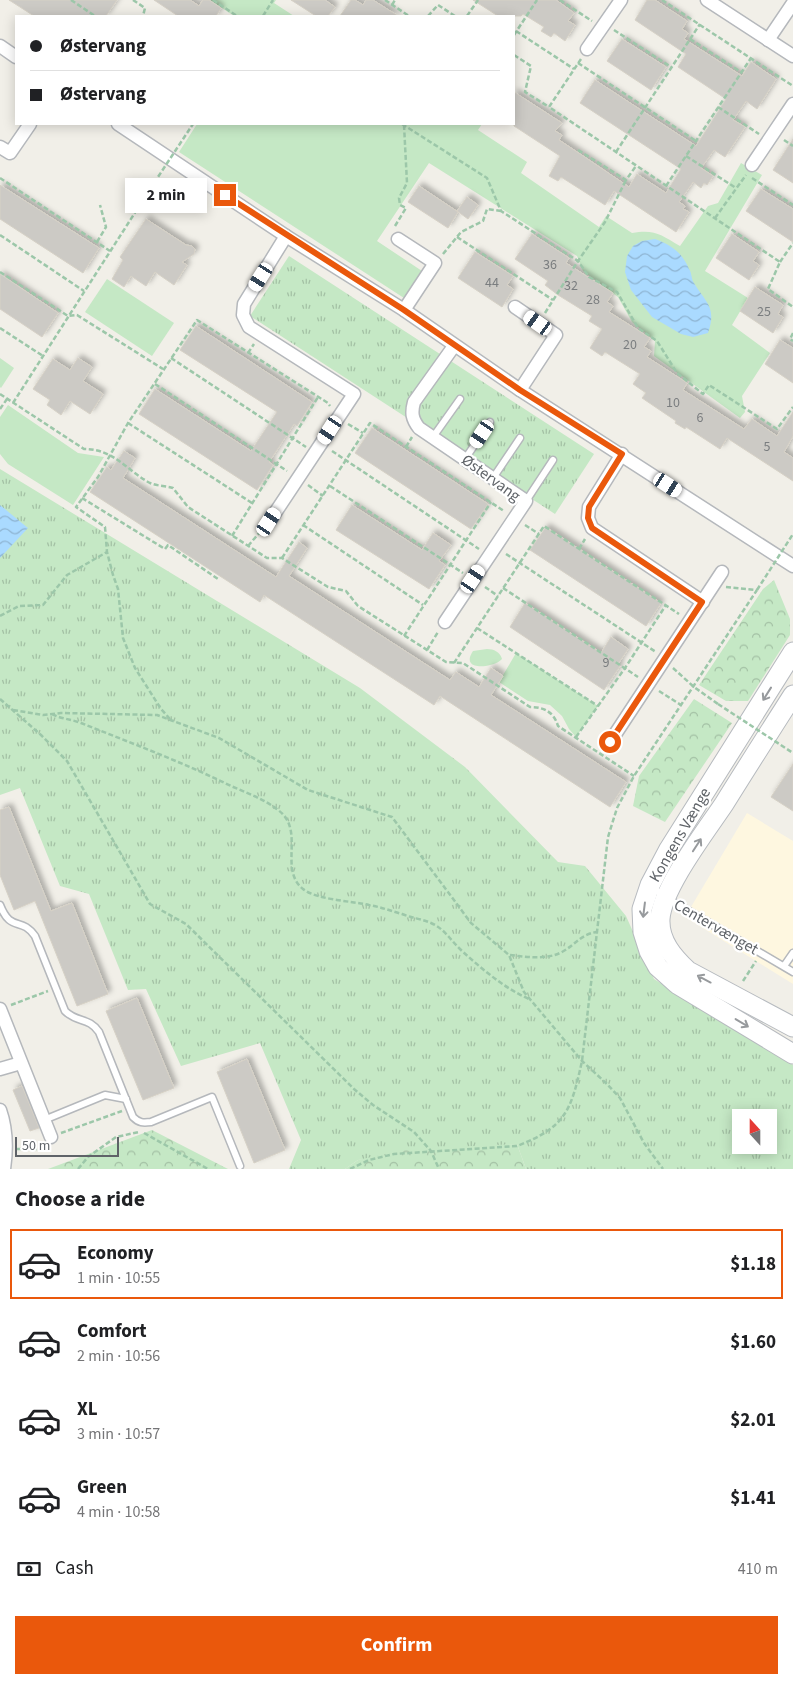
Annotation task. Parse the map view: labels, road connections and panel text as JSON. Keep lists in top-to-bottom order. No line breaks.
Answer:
{"streets":{"street":["Østervang","Kongens Vænge"],"lane":["Centervænget"]},"crossings":[["Kongens Vænge","Centervænget"]],"house_numbers":["36","44","32","28","25","20","10","6","5","9"],"scale_bar":"50 m","north":"top","page":{"banner":["Østervang","Østervang"],"bubble":"2 min","scale":"50 m","heading":"Choose a ride","list":[{"name":"Economy","note":"1 min · 10:55","value":"$1.18"},{"name":"Comfort","note":"2 min · 10:56","value":"$1.60"},{"name":"XL","note":"3 min · 10:57","value":"$2.01"},{"name":"Green","note":"4 min · 10:58","value":"$1.41"}],"pay":["Cash","410 m"],"buttons":"Confirm"}}
